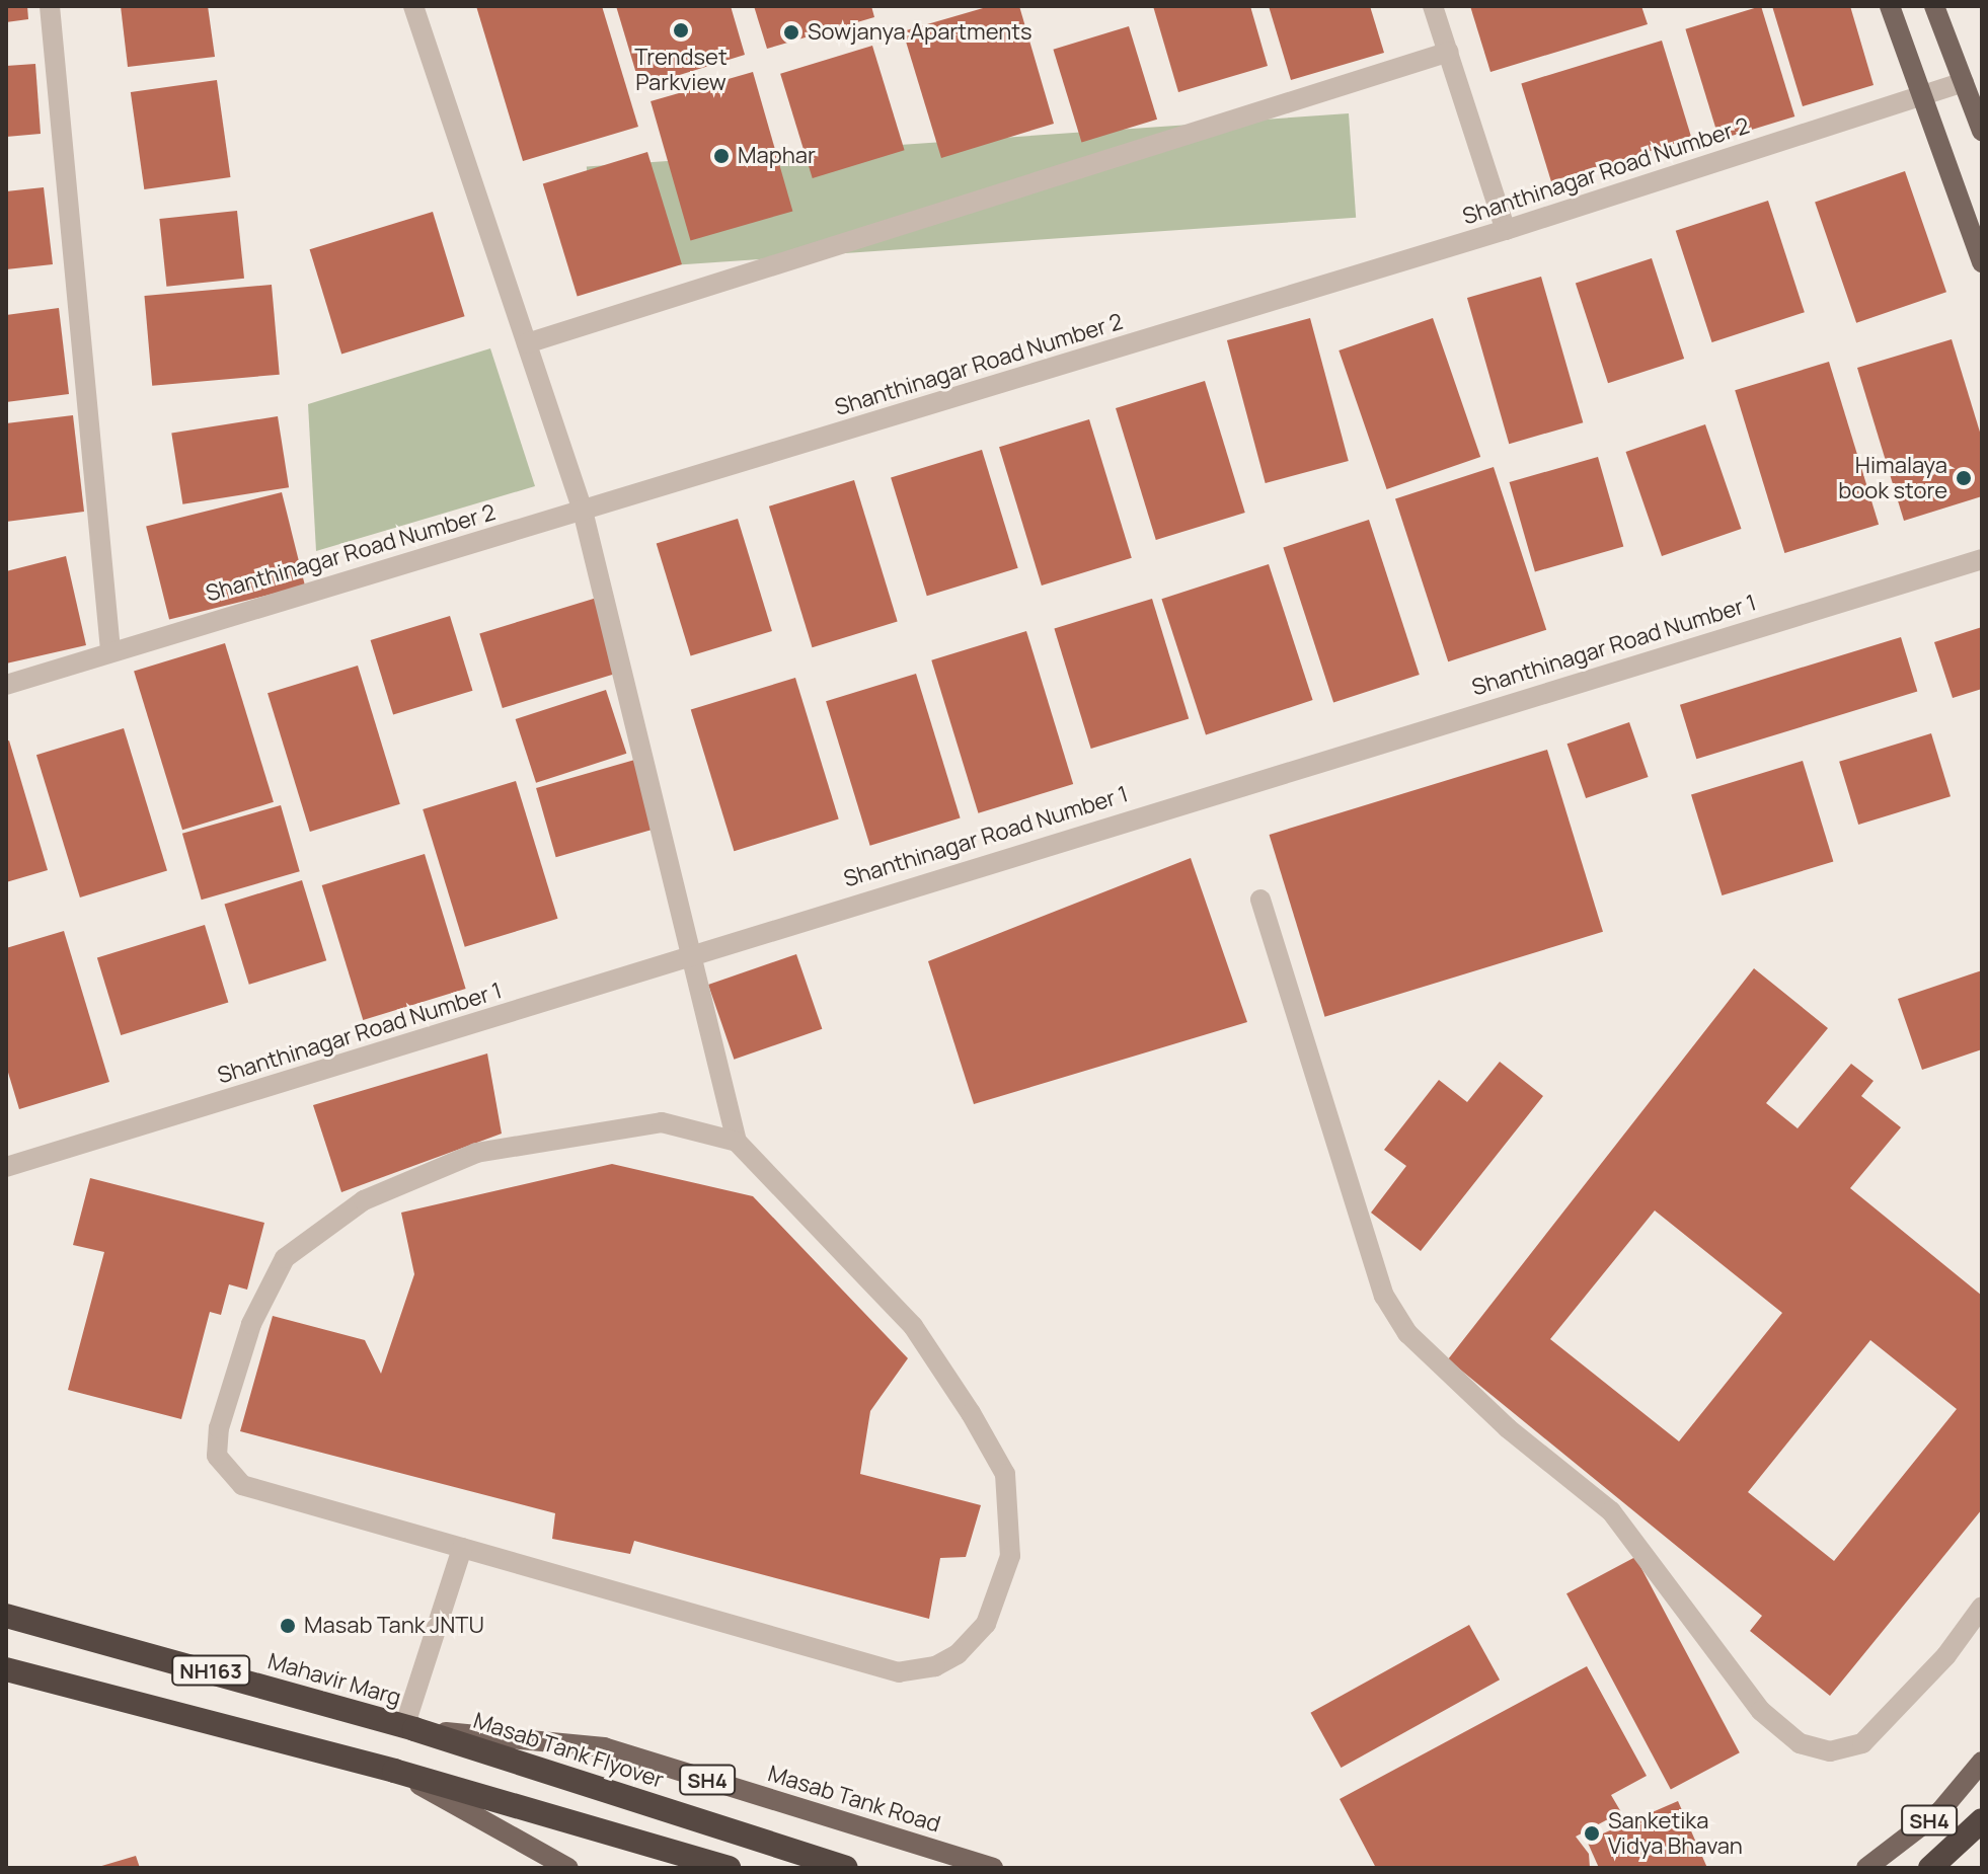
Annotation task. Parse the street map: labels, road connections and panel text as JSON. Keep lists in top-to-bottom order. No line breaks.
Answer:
{"streets":{"highway":["NH163","Mahavir Marg","Masab Tank Flyover"],"main road":["SH4","Masab Tank Road"],"street":["Shanthinagar Road Number 2","Shanthinagar Road Number 1"]},"crossings":[["Mahavir Marg","Masab Tank Flyover"],["Mahavir Marg","Masab Tank Road"],["Masab Tank Flyover","Masab Tank Road"]],"places":["Trendset Parkview","Sowjanya Apartments","Maphar","Himalaya book store","Masab Tank JNTU","Sanketika Vidya Bhavan"]}
